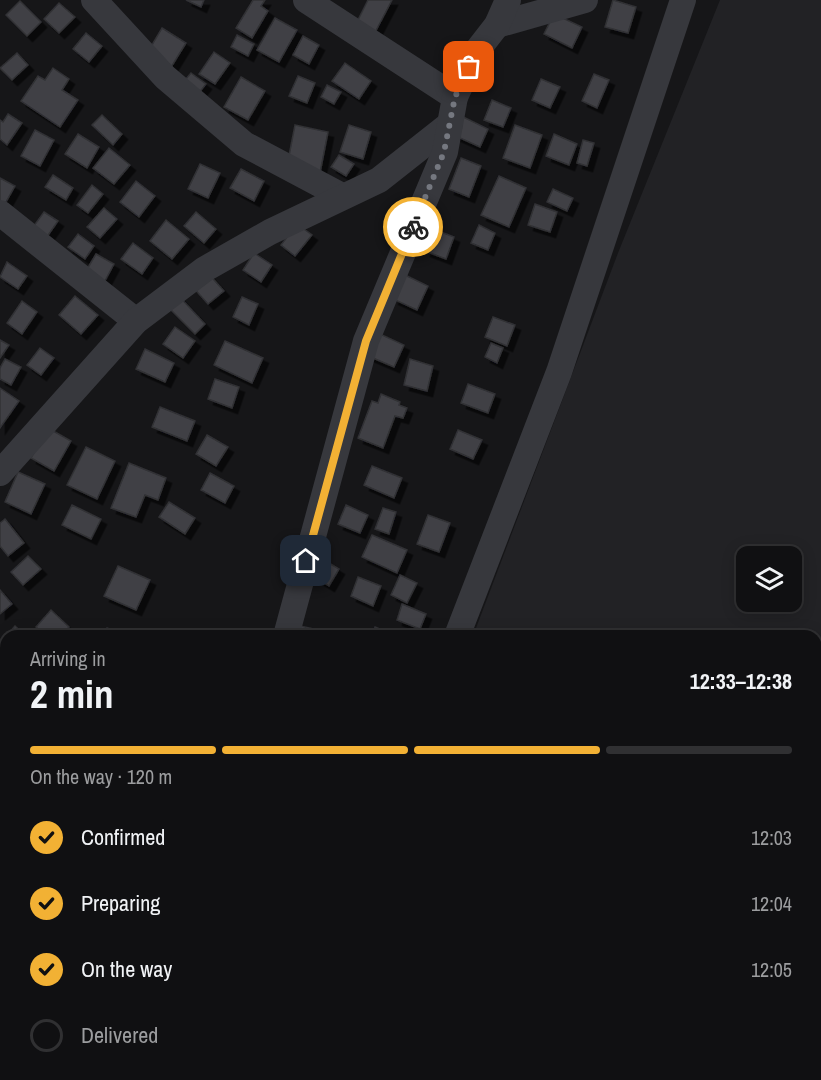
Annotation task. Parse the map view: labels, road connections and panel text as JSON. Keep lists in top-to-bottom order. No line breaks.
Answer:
{"page":{"heading":["2 min","Arriving in","12:33–12:38"],"bar":"On the way · 120 m","list":[["Confirmed","12:03"],["Preparing","12:04"],["On the way","12:05"],"Delivered"]}}
